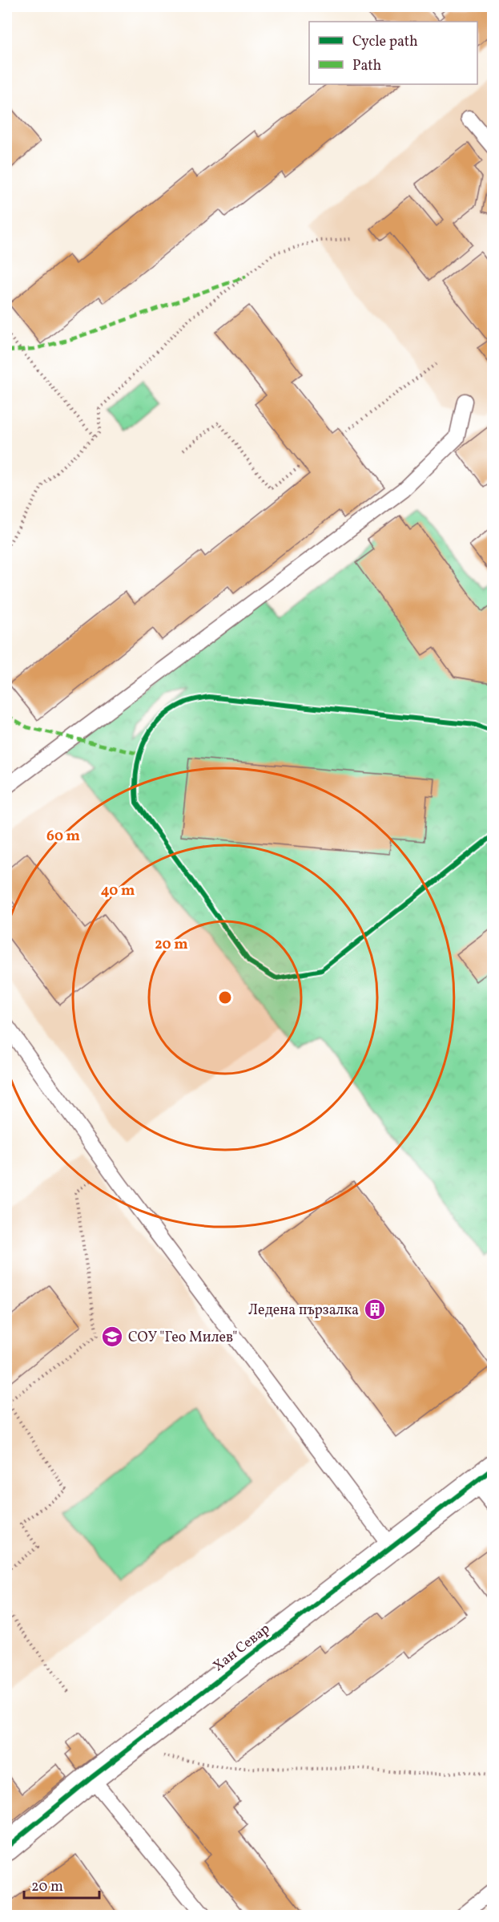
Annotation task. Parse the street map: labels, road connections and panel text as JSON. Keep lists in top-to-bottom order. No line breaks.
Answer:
{"streets":{"street":["Хан Севар"]},"places":{"building":["Ледена пързалка"],"school or university":["СОУ \"Гео Милев\""]},"legend":["Cycle path","Path"],"scale_bar":"20 m","rings":["60 m","40 m","20 m"]}
